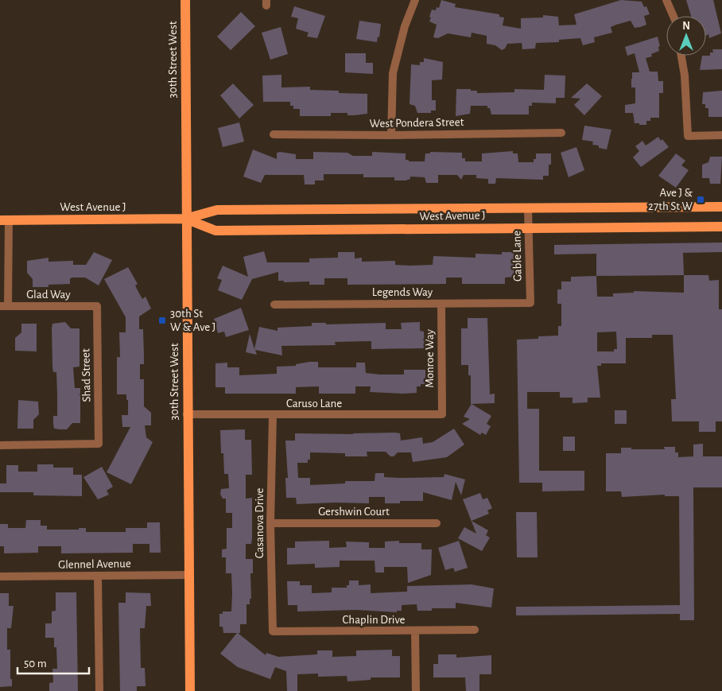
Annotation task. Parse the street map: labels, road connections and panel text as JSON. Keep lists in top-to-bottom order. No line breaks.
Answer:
{"streets":{"main road":["30th Street West","West Avenue J"],"street":["West Pondera Street","Gable Lane","Legends Way","Glad Way","Monroe Way","Shad Street","Caruso Lane","Gershwin Court","Casanova Drive","Glennel Avenue","Chaplin Drive"]},"crossings":[["30th Street West","West Avenue J"],["30th Street West","Caruso Lane"],["30th Street West","Glennel Avenue"],["West Avenue J","Gable Lane"],["Gable Lane","Legends Way"],["Legends Way","Monroe Way"],["Glad Way","Shad Street"],["Monroe Way","Caruso Lane"],["Caruso Lane","Casanova Drive"],["Gershwin Court","Casanova Drive"],["Casanova Drive","Chaplin Drive"]],"places":{"transit":["Ave J & 27th St W","30th St W & Ave J"]},"scale_bar":"50 m","north":"top"}
